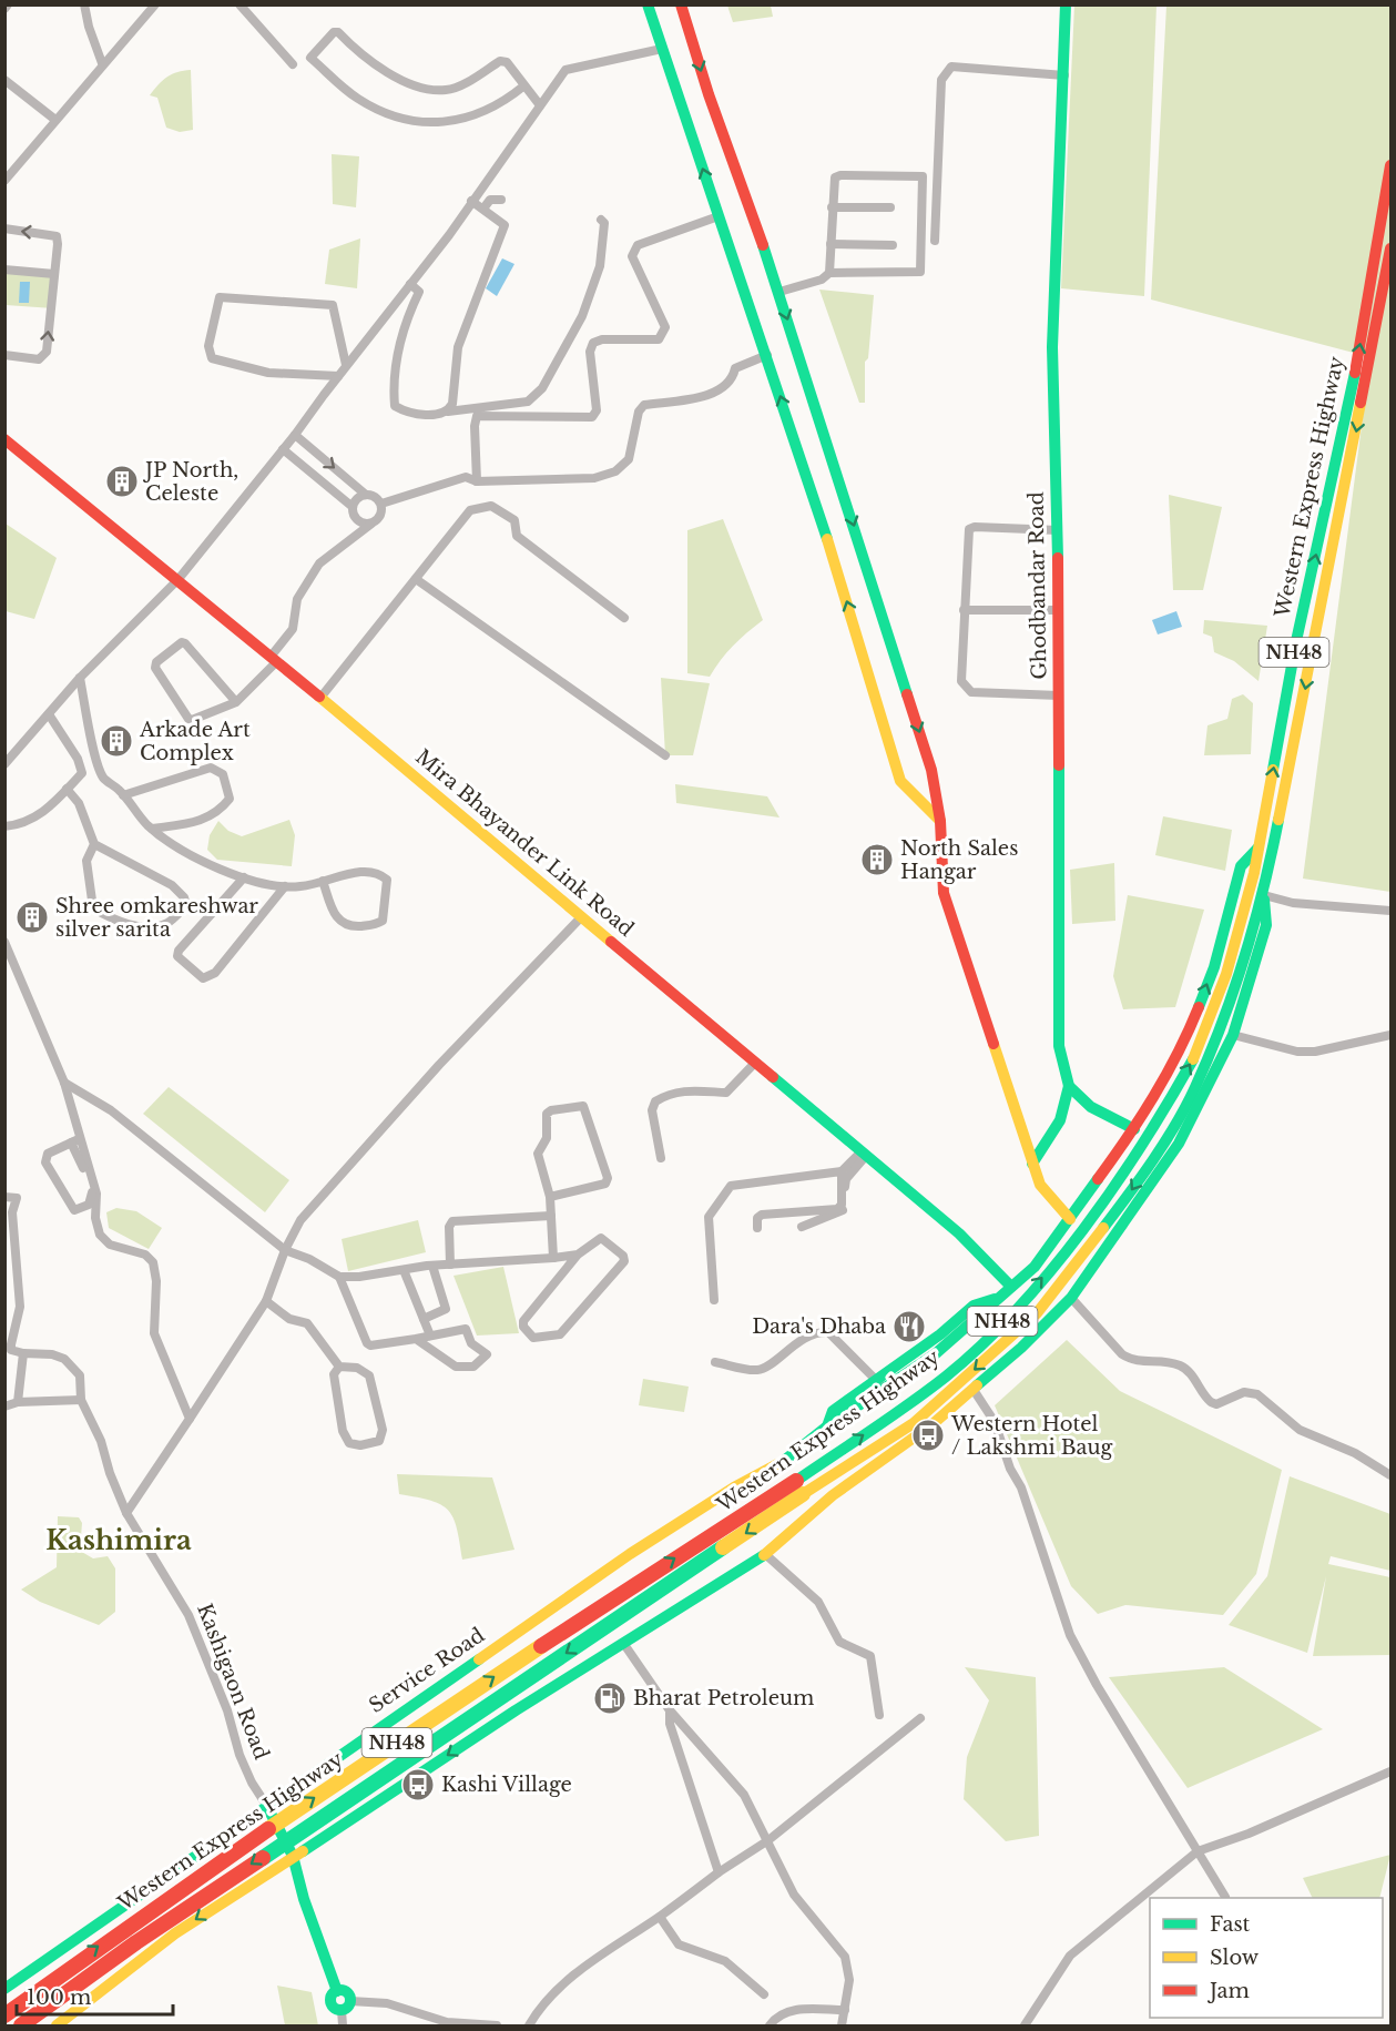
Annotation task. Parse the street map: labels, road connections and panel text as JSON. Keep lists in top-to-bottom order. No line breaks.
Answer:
{"streets":{"main road":["Western Express Highway","Ghodbandar Road","NH48","Mira Bhayander Link Road","Service Road","Kashigaon Road"]},"crossings":[["Western Express Highway","Service Road"],["Mira Bhayander Link Road","Service Road"],["Service Road","Kashigaon Road"]],"districts":["Kashimira"],"places":{"building":["JP North, Celeste","Arkade Art Complex","North Sales Hangar","Shree omkareshwar silver sarita"],"restaurant":["Dara's Dhaba"],"bus stop":["Western Hotel / Lakshmi Baug","Kashi Village"],"fuel station":["Bharat Petroleum"]},"legend":["Fast","Slow","Jam"],"scale_bar":"100 m"}
